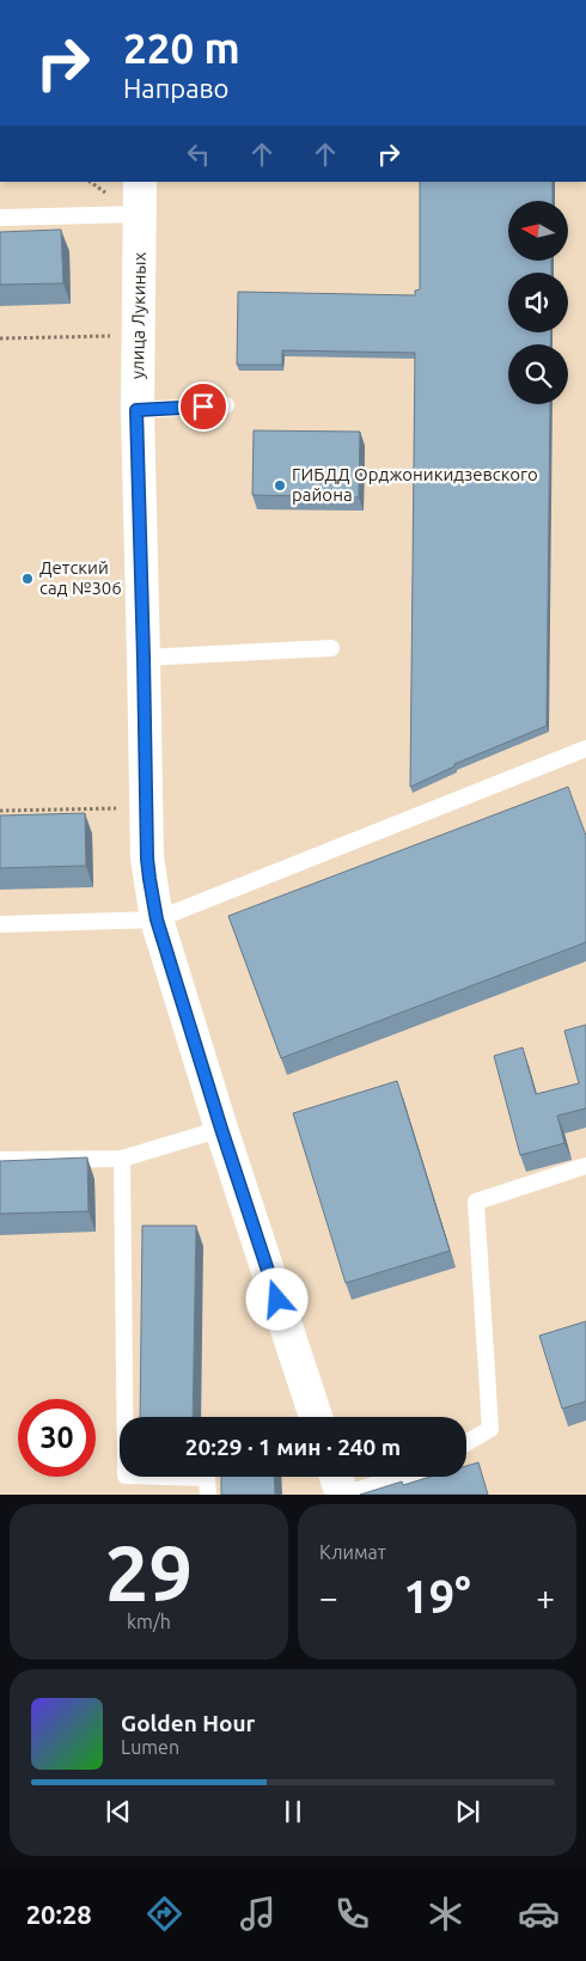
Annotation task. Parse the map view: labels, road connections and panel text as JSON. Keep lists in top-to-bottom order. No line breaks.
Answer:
{"streets":{"street":["улица Лукиных"]},"places":["ГИБДД Орджоникидзевского района","Детский сад №306"],"north":"left","page":{"turn":["220 m","Направо"],"limit":"30","trip":"20:29 · 1 мин · 240 m","tile":[["29","km/h"],"Климат"],"heat":["−","19°","+"],"song":["Golden Hour","Lumen"],"tabs":"20:28"}}
